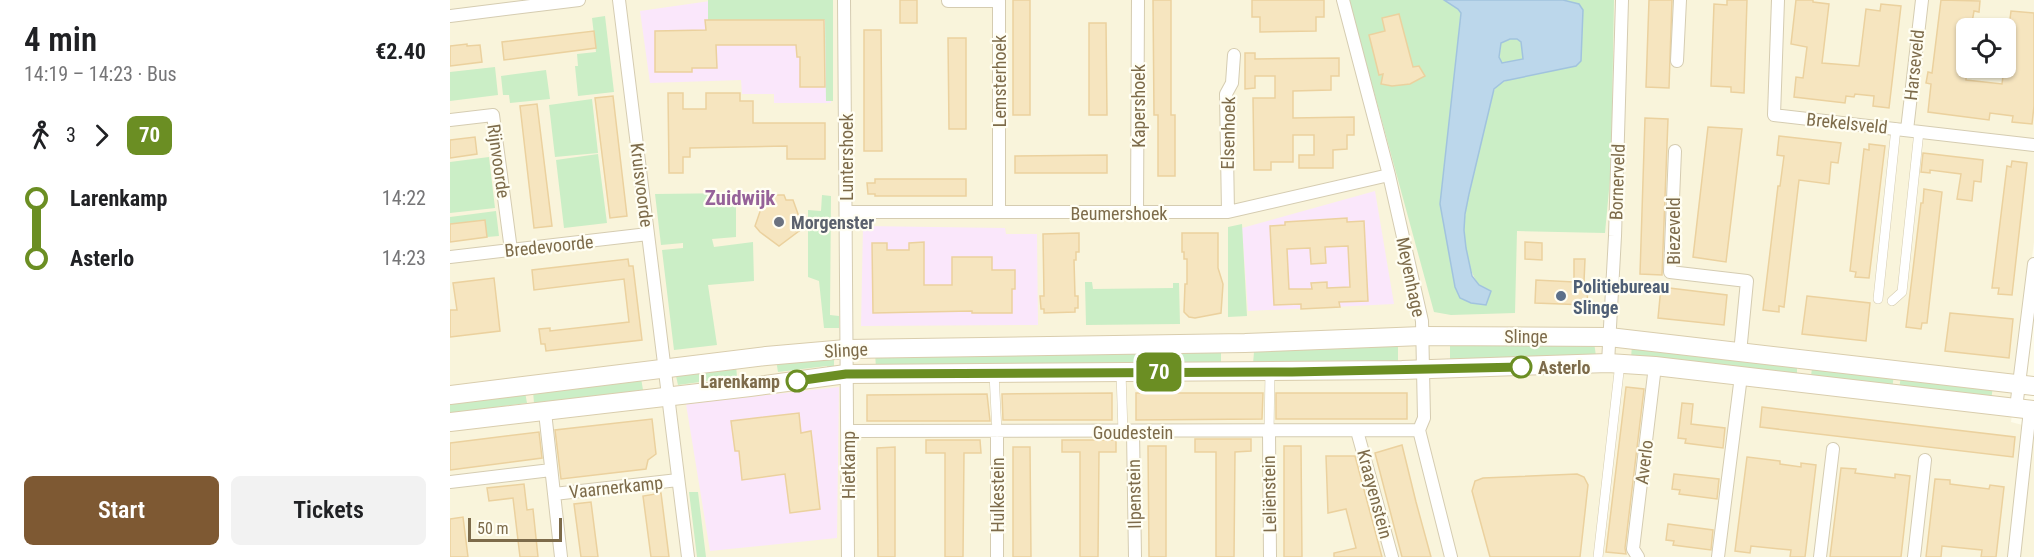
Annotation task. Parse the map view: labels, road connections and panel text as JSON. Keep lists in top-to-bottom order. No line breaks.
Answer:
{"streets":{"main road":["Slinge"],"street":["Harseveld","Lemsterhoek","Kapershoek","Brekelsveld","Elsenhoek","Luntershoek","Rijnvoorde","Bornerveld","Kruisvoorde","Beumershoek","Biezeveld","Bredevoorde","Meyenhage","Goudestein","Averlo","Hietkamp","Vaarnerkamp","Ilpenstein","Leliënstein","Kraayenstein","Hulkestein"]},"crossings":[["Harseveld","Brekelsveld"],["Lemsterhoek","Beumershoek"],["Kapershoek","Beumershoek"],["Elsenhoek","Beumershoek"],["Luntershoek","Beumershoek"],["Luntershoek","Slinge"],["Luntershoek","Hietkamp"],["Rijnvoorde","Bredevoorde"],["Bornerveld","Slinge"],["Kruisvoorde","Bredevoorde"],["Kruisvoorde","Slinge"],["Beumershoek","Meyenhage"],["Biezeveld","Slinge"],["Meyenhage","Slinge"],["Meyenhage","Goudestein"],["Slinge","Averlo"],["Slinge","Hietkamp"],["Goudestein","Hietkamp"],["Goudestein","Ilpenstein"],["Goudestein","Leliënstein"],["Goudestein","Kraayenstein"],["Goudestein","Hulkestein"]],"districts":["Zuidwijk"],"places":["Morgenster","Politiebureau Slinge","Asterlo","Larenkamp"],"lines":["bus line 70"],"scale_bar":"50 m","page":{"heading":["4 min","14:19 – 14:23 · Bus","€2.40"],"on_map":"70","legs":["3","70"],"list":[{"name":"Larenkamp","value":"14:22"},{"name":"Asterlo","value":"14:23"}],"buttons":["Start","Tickets"],"scale":"50 m"}}
